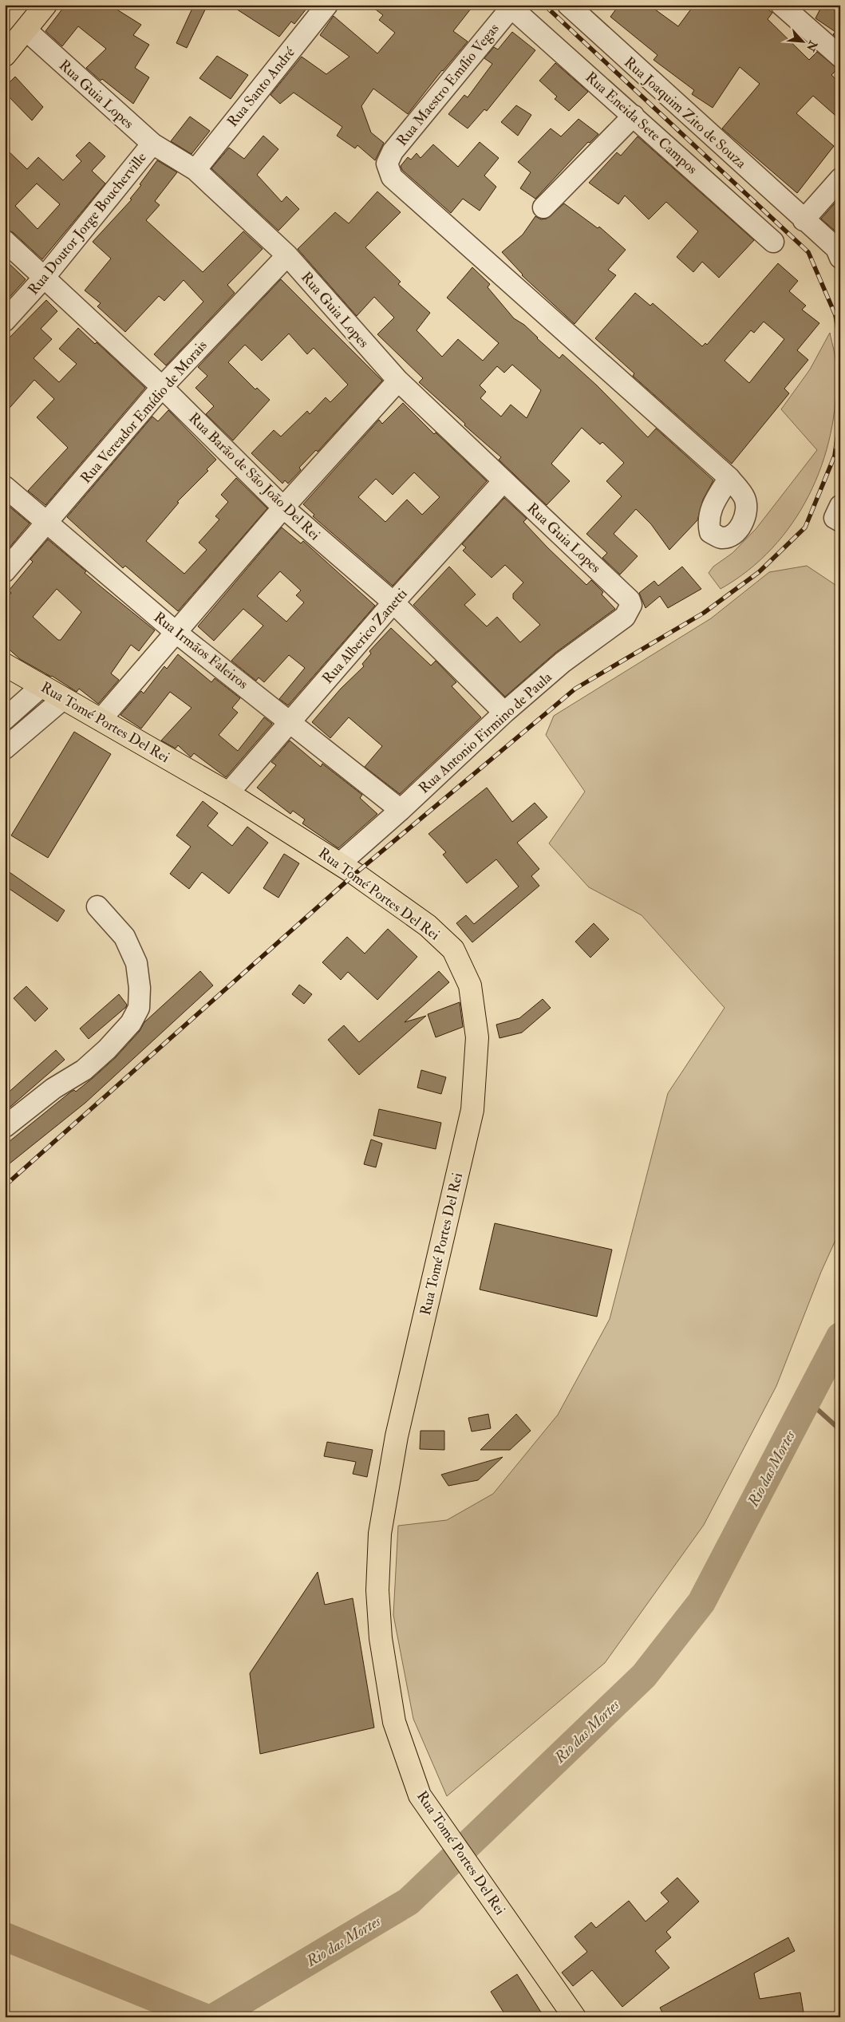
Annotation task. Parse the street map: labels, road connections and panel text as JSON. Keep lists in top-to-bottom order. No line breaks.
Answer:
{"streets":{"main road":["Rua Tomé Portes Del Rei"],"street":["Rua Maestro Emílio Vegas","Rua Santo André","Rua Guia Lopes","Rua Joaquim Zito de Souza","Rua Eneida Sete Campos","Rua Doutor Jorge Boucherville","Rua Vereador Emídio de Morais","Rua Barão de São João Del Rei","Rua Alberico Zanetti","Rua Irmãos Faleiros","Rua Antonio Firmino de Paula"]},"crossings":[["Rua Maestro Emílio Vegas","Rua Eneida Sete Campos"],["Rua Santo André","Rua Guia Lopes"],["Rua Guia Lopes","Rua Doutor Jorge Boucherville"],["Rua Guia Lopes","Rua Vereador Emídio de Morais"],["Rua Guia Lopes","Rua Alberico Zanetti"],["Rua Guia Lopes","Rua Antonio Firmino de Paula"],["Rua Doutor Jorge Boucherville","Rua Barão de São João Del Rei"],["Rua Vereador Emídio de Morais","Rua Barão de São João Del Rei"],["Rua Vereador Emídio de Morais","Rua Irmãos Faleiros"],["Rua Barão de São João Del Rei","Rua Alberico Zanetti"],["Rua Barão de São João Del Rei","Rua Antonio Firmino de Paula"],["Rua Alberico Zanetti","Rua Irmãos Faleiros"],["Rua Alberico Zanetti","Rua Tomé Portes Del Rei"],["Rua Irmãos Faleiros","Rua Antonio Firmino de Paula"],["Rua Tomé Portes Del Rei","Rua Antonio Firmino de Paula"]],"water":["Rio das Mortes"],"north":"bottom right"}
